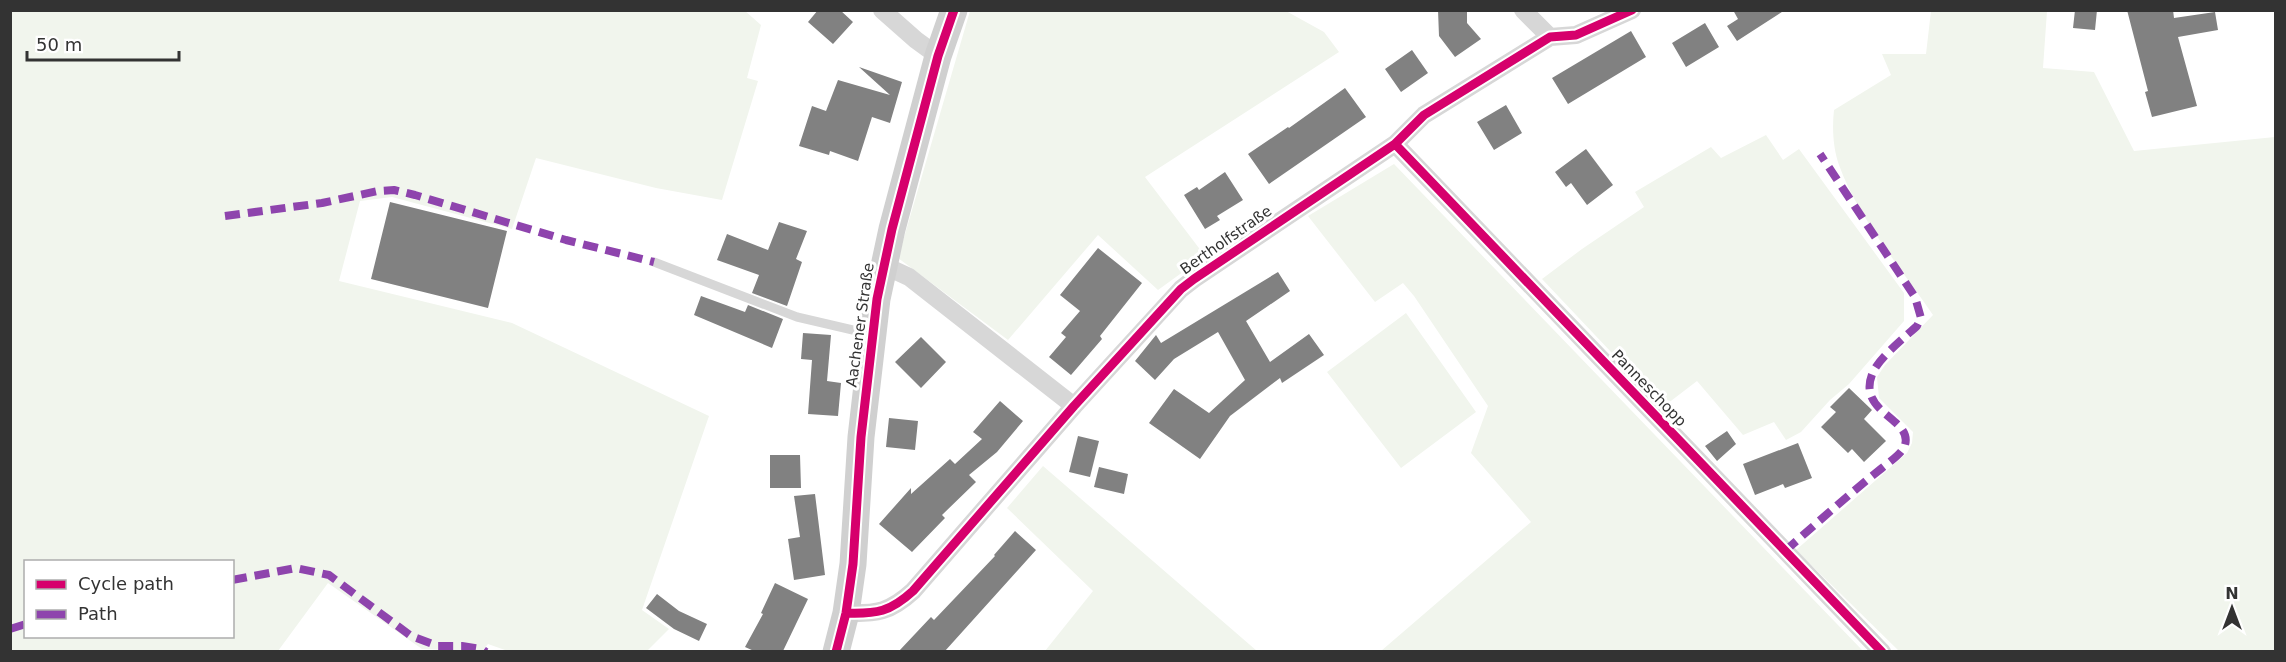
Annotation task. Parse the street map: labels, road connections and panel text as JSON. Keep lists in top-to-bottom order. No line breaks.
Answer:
{"streets":{"street":["Bertholfstraße","Aachener Straße","Panneschopp"]},"crossings":[["Bertholfstraße","Aachener Straße"],["Bertholfstraße","Panneschopp"]],"legend":["Cycle path","Path"],"scale_bar":"50 m","north":"top"}
